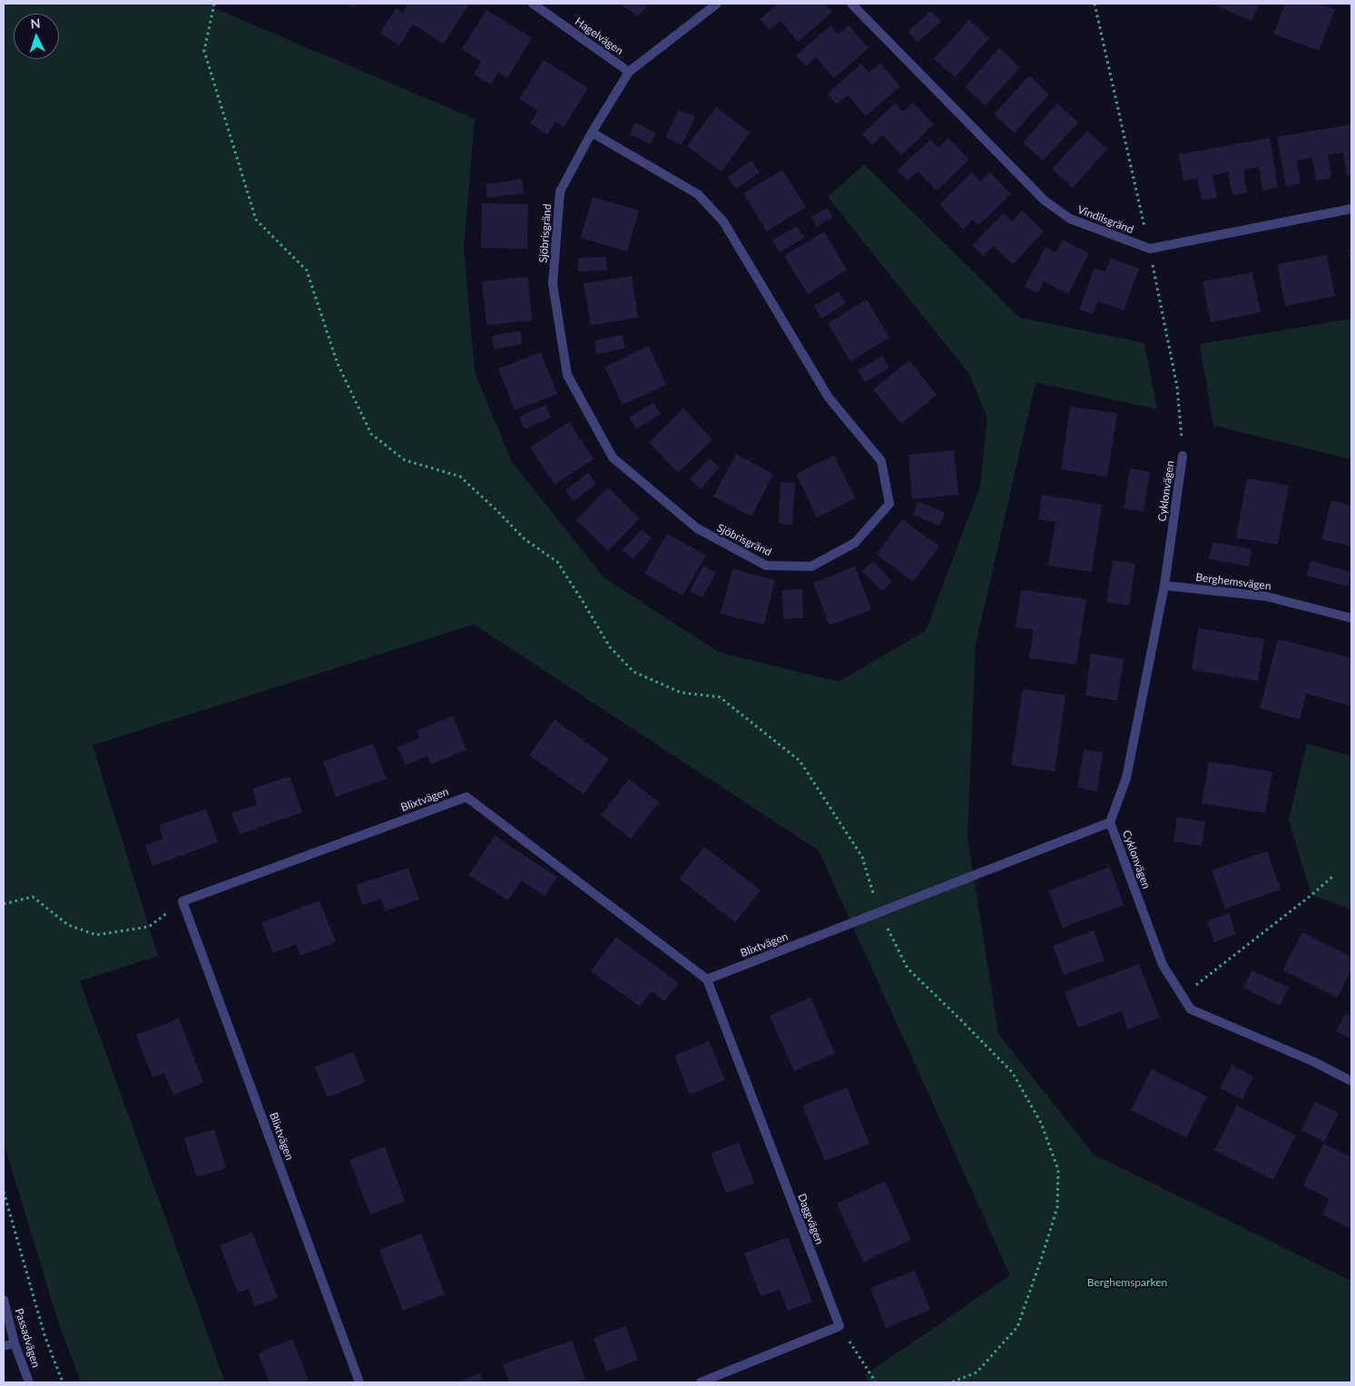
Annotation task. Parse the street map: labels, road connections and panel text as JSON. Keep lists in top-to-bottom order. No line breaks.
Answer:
{"streets":{"street":["Hagelvägen","Vindilsgränd","Sjöbrisgränd","Cyklonvägen","Berghemsvägen","Blixtvägen","Daggvägen","Passadvägen"]},"crossings":[["Hagelvägen","Sjöbrisgränd"],["Cyklonvägen","Berghemsvägen"],["Cyklonvägen","Blixtvägen"],["Blixtvägen","Daggvägen"]],"parks":["Berghemsparken"],"north":"top"}
